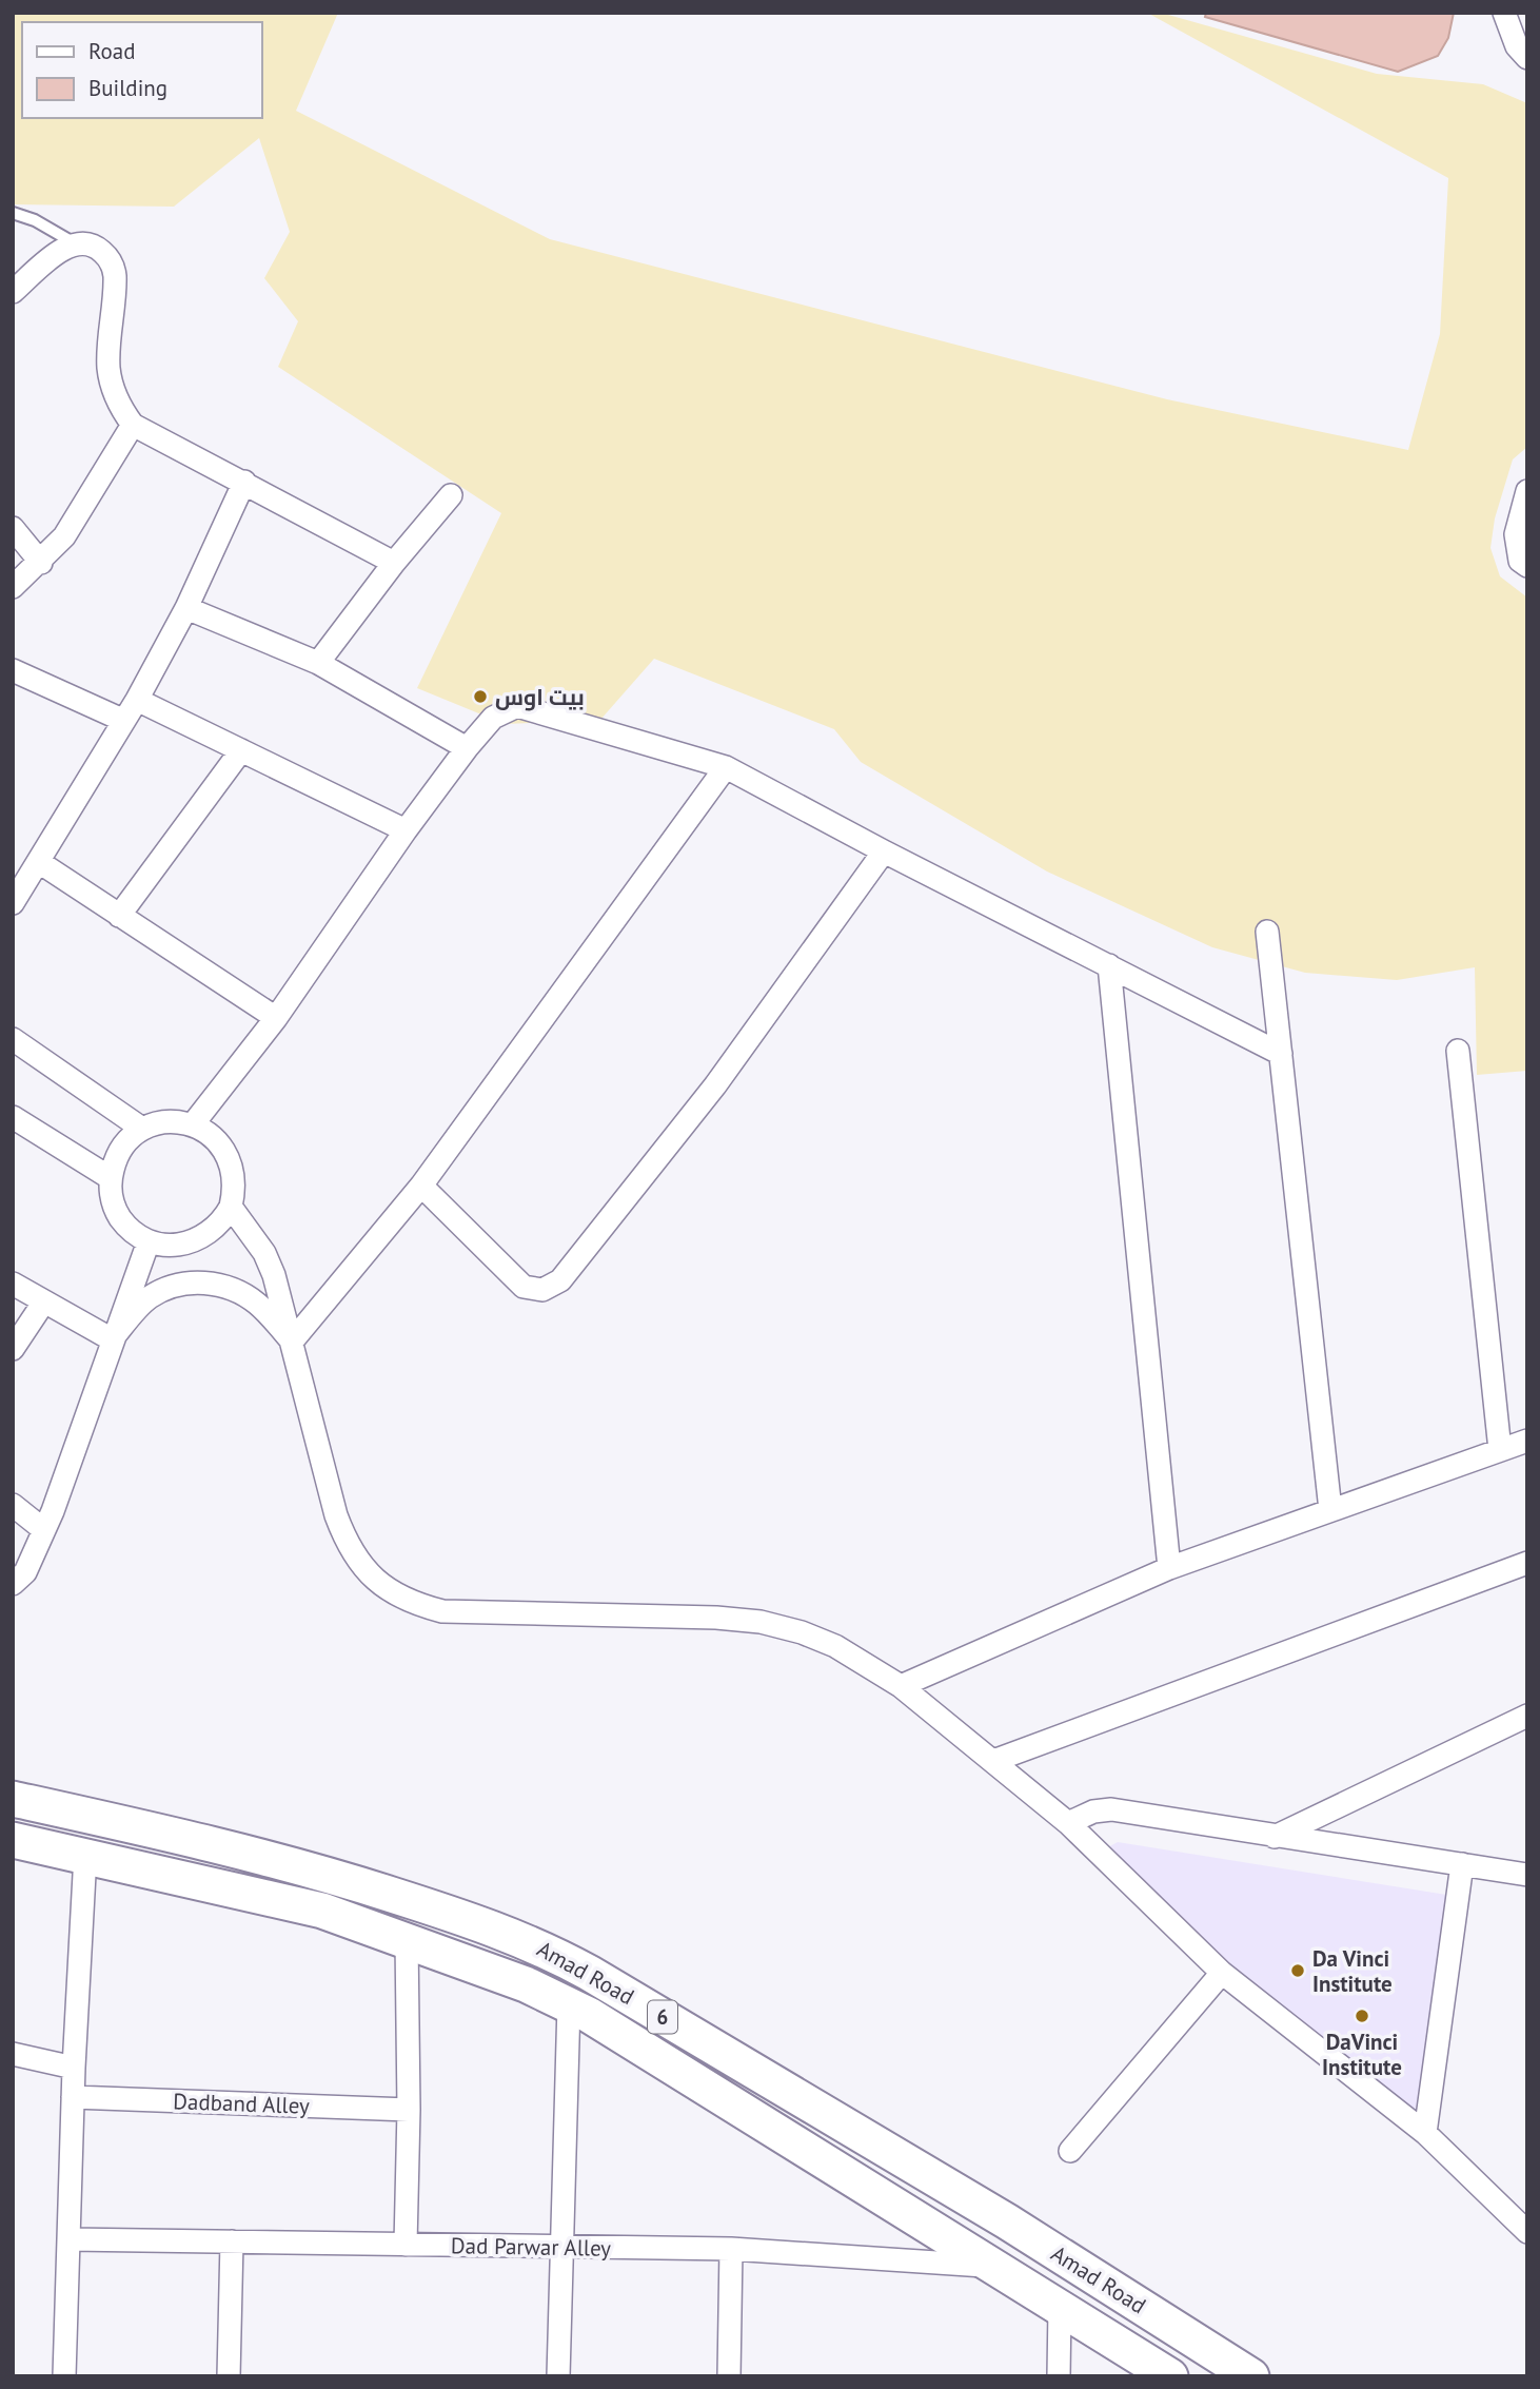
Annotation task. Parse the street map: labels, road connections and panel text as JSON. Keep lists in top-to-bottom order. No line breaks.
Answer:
{"streets":{"main road":["Amad Road","6"],"street":["Dadband Alley","Dad Parwar Alley"]},"crossings":[["Amad Road","Dad Parwar Alley"]],"places":["بيت اوس","Da Vinci Institute","DaVinci Institute"],"legend":["Road","Building"]}
